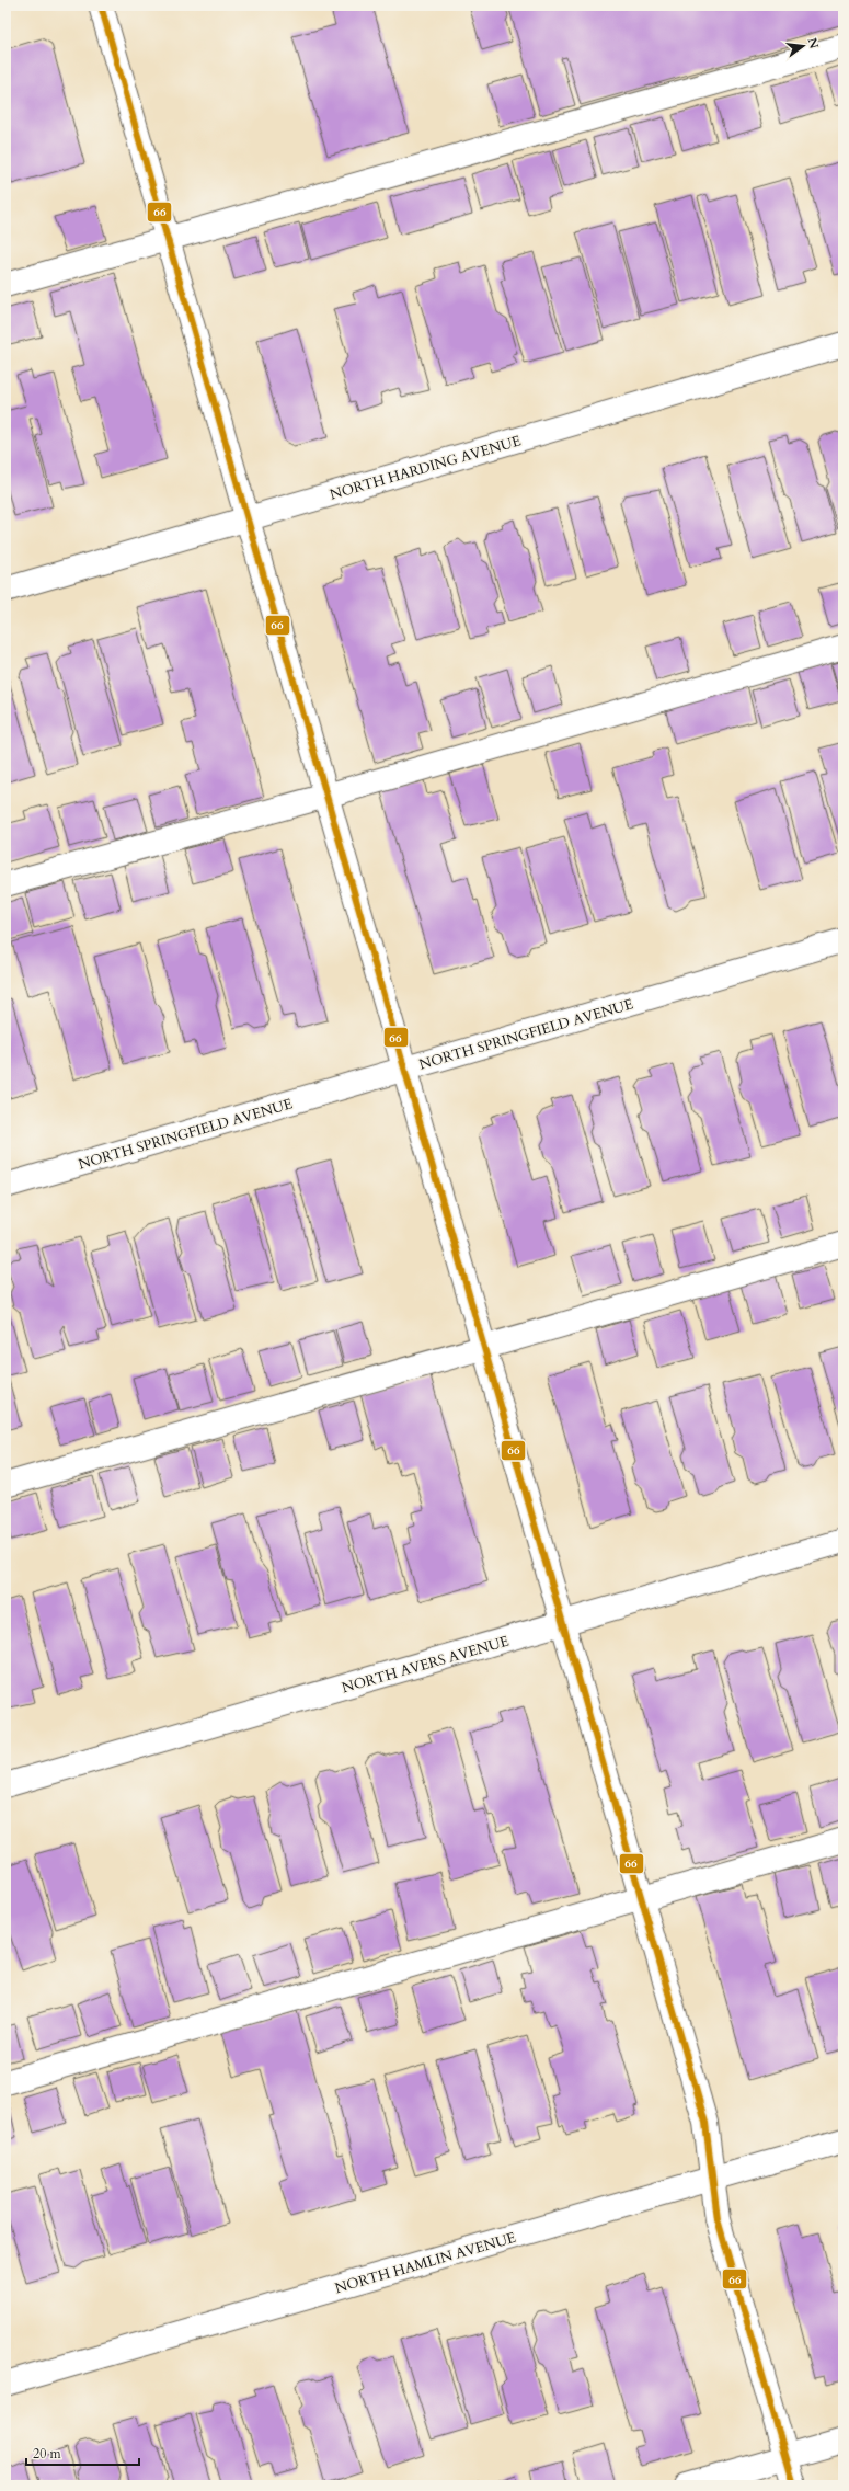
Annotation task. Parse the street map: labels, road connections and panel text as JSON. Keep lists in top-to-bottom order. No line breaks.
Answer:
{"streets":{"street":["NORTH HARDING AVENUE","NORTH SPRINGFIELD AVENUE","NORTH AVERS AVENUE","NORTH HAMLIN AVENUE"]},"lines":["transit line 66"],"scale_bar":"20 m","north":"right"}
